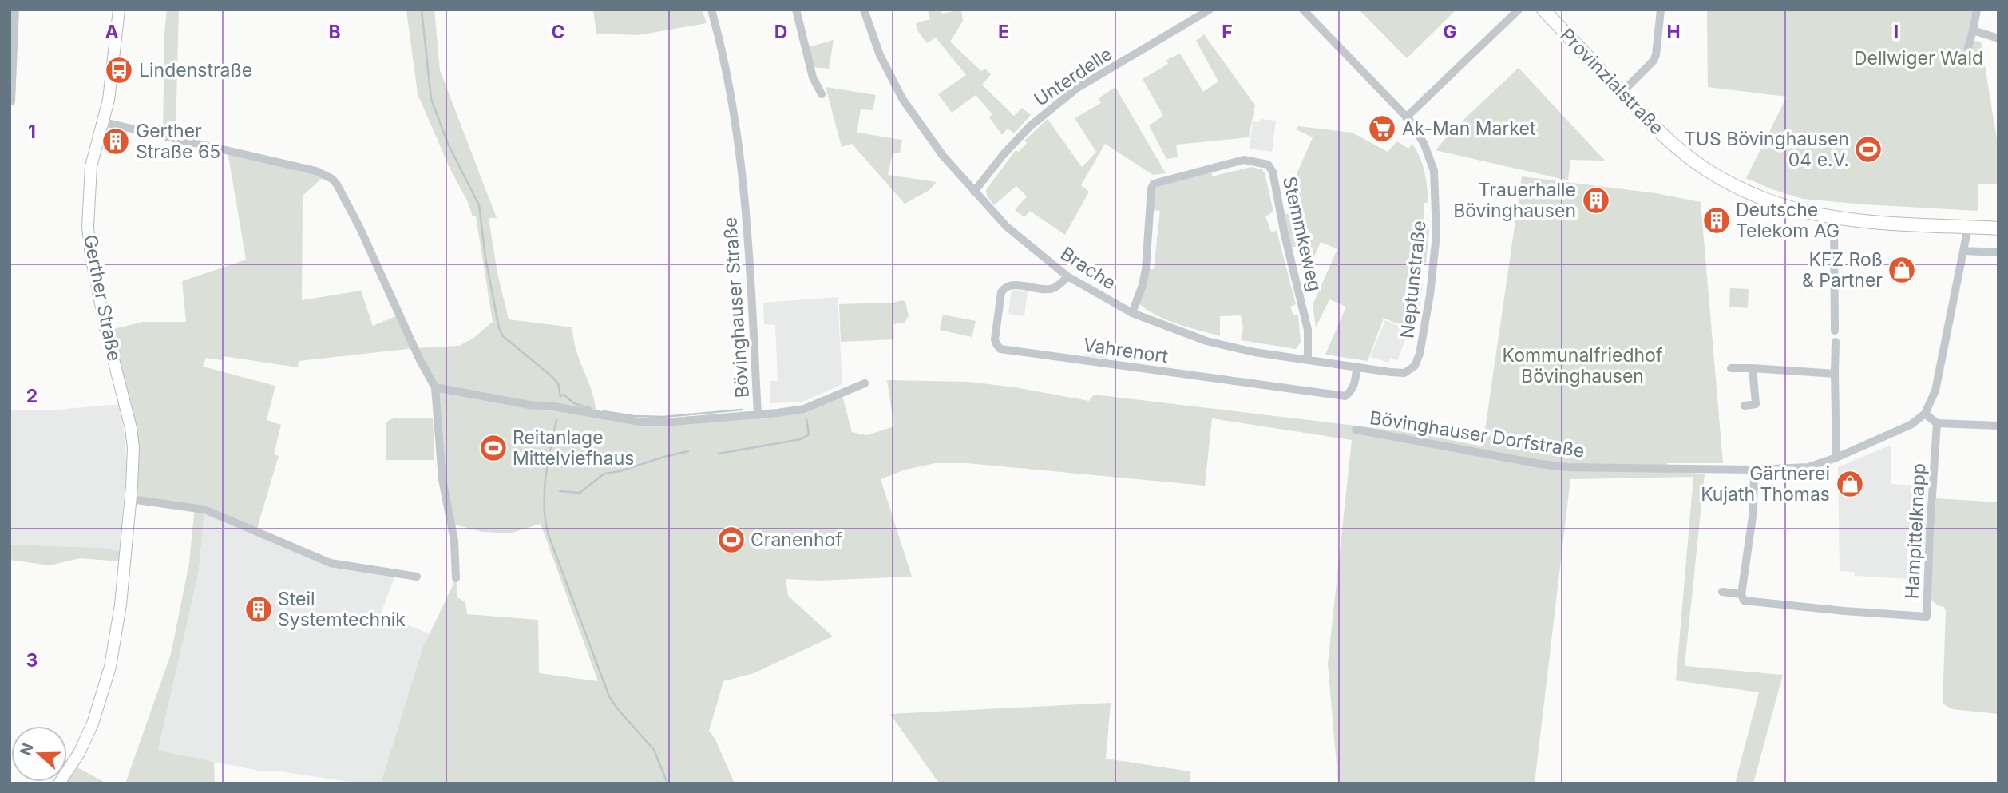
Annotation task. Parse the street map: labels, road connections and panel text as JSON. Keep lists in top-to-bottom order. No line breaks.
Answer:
{"streets":{"main road":["Provinzialstraße"],"street":["Unterdelle","Stemmkeweg","Brache","Neptunstraße","Gerther Straße","Bövinghauser Straße","Vahrenort","Bövinghauser Dorfstraße","Hampittelknapp"]},"crossings":[["Unterdelle","Brache"],["Stemmkeweg","Brache"],["Brache","Neptunstraße"],["Brache","Vahrenort"]],"parks":["Dellwiger Wald","Kommunalfriedhof Bövinghausen"],"places":{"bus stop":["Lindenstraße"],"supermarket":["Ak-Man Market"],"building":["Gerther Straße 65","Trauerhalle Bövinghausen","Deutsche Telekom AG","Steil Systemtechnik"],"sports":["TUS Bövinghausen 04 e.V.","Reitanlage Mittelviefhaus","Cranenhof"],"shop":["KFZ Roß & Partner","Gärtnerei Kujath Thomas"]},"north":"left","grid":{"columns":["A","B","C","D","E","F","G","H","I"],"rows":["1","2","3"]}}
